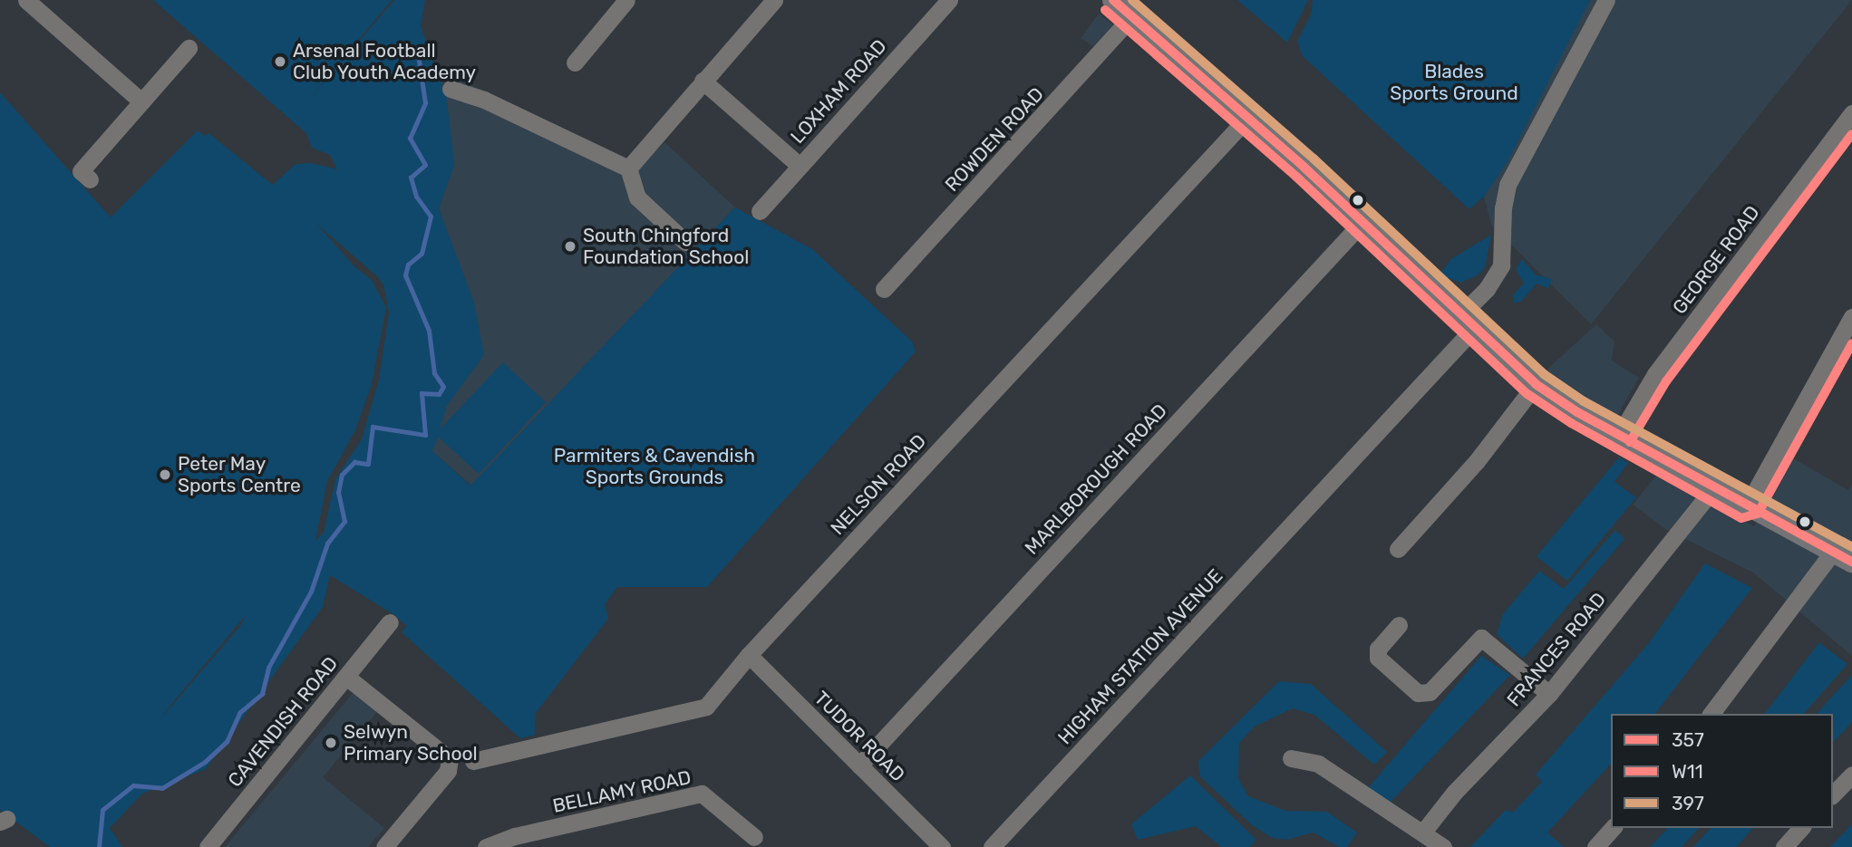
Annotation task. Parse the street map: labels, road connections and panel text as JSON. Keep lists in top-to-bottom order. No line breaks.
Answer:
{"streets":{"street":["LOXHAM ROAD","ROWDEN ROAD","GEORGE ROAD","MARLBOROUGH ROAD","NELSON ROAD","FRANCES ROAD","HIGHAM STATION AVENUE","CAVENDISH ROAD","TUDOR ROAD","BELLAMY ROAD"]},"crossings":[["MARLBOROUGH ROAD","TUDOR ROAD"],["NELSON ROAD","TUDOR ROAD"]],"parks":["Blades Sports Ground","Parmiters & Cavendish Sports Grounds"],"places":["Arsenal Football Club Youth Academy","South Chingford Foundation School","Peter May Sports Centre","Selwyn Primary School"],"lines":["transit line 357","transit line 397","transit line W11"],"legend":["357","W11","397"]}
